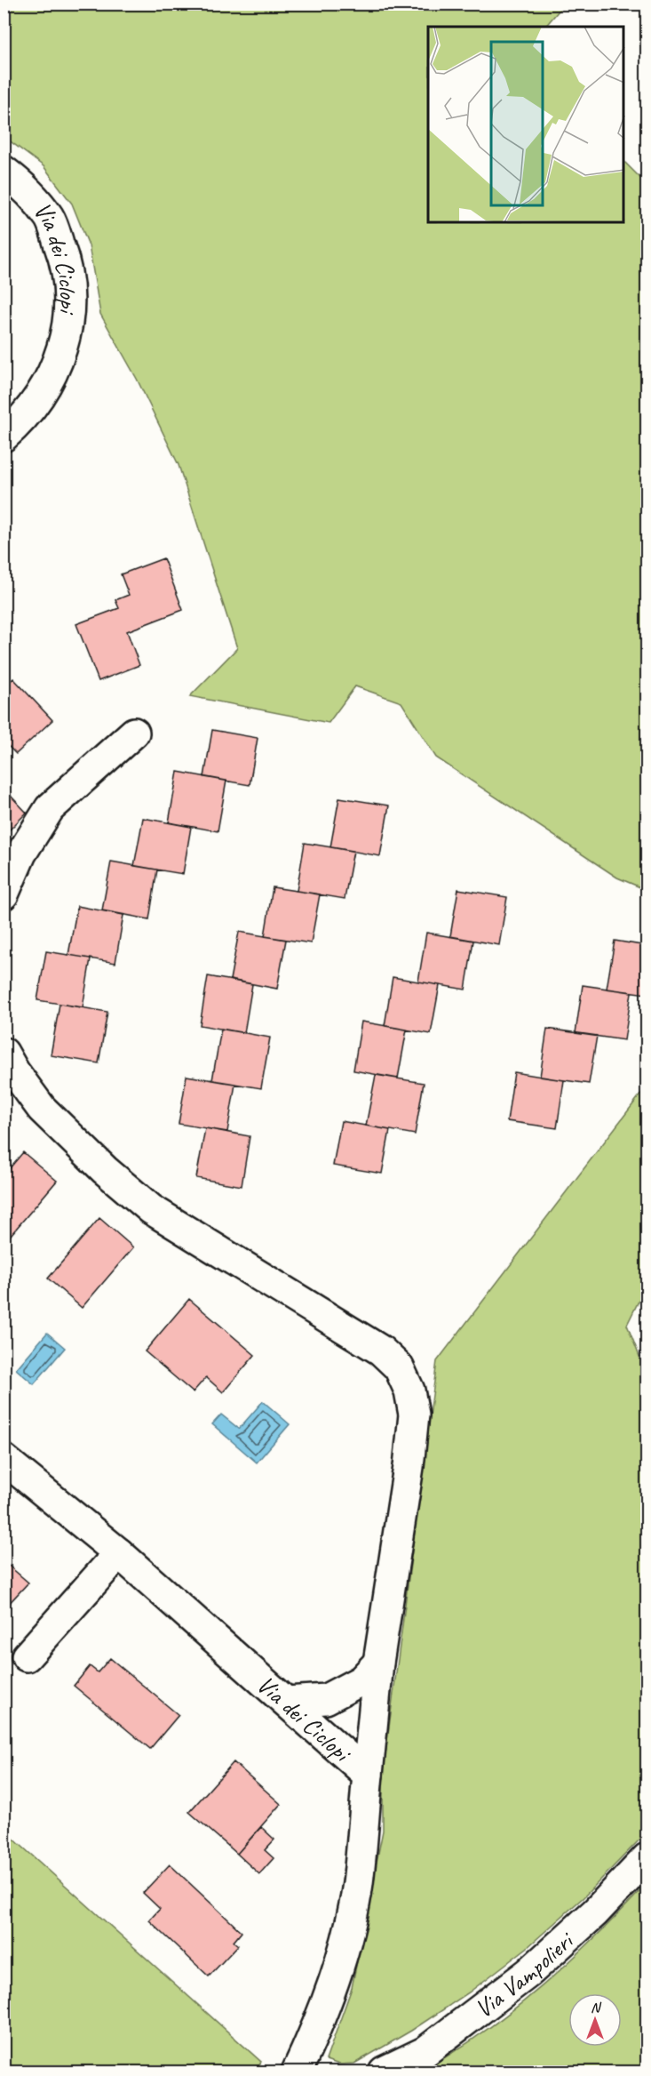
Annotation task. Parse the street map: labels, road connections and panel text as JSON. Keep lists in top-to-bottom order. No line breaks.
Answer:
{"streets":{"street":["Via dei Ciclopi","Via Vampolieri"]},"north":"top"}
